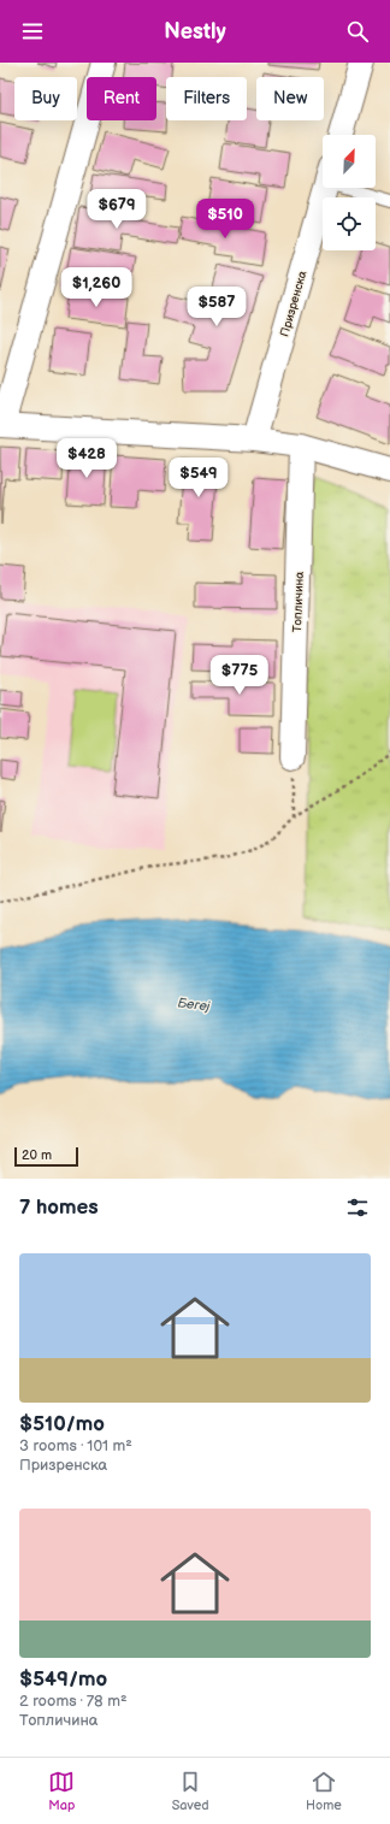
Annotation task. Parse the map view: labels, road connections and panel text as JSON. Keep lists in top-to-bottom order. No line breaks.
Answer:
{"streets":{"street":["Призренска","Топличина"]},"water":["Бегеј"],"scale_bar":"20 m","north":"top right","page":{"header":"Nestly","chip":["Buy","Rent","Filters","New"],"price":["$679","$510","$1,260","$587","$428","$549","$775"],"scale":"20 m","heading":"7 homes","list":[{"name":"$510/mo","note":"3 rooms · 101 m² · Призренска"},{"name":"$549/mo","note":"2 rooms · 78 m² · Топличина"}],"tabs":["Map","Saved","Home"]}}
